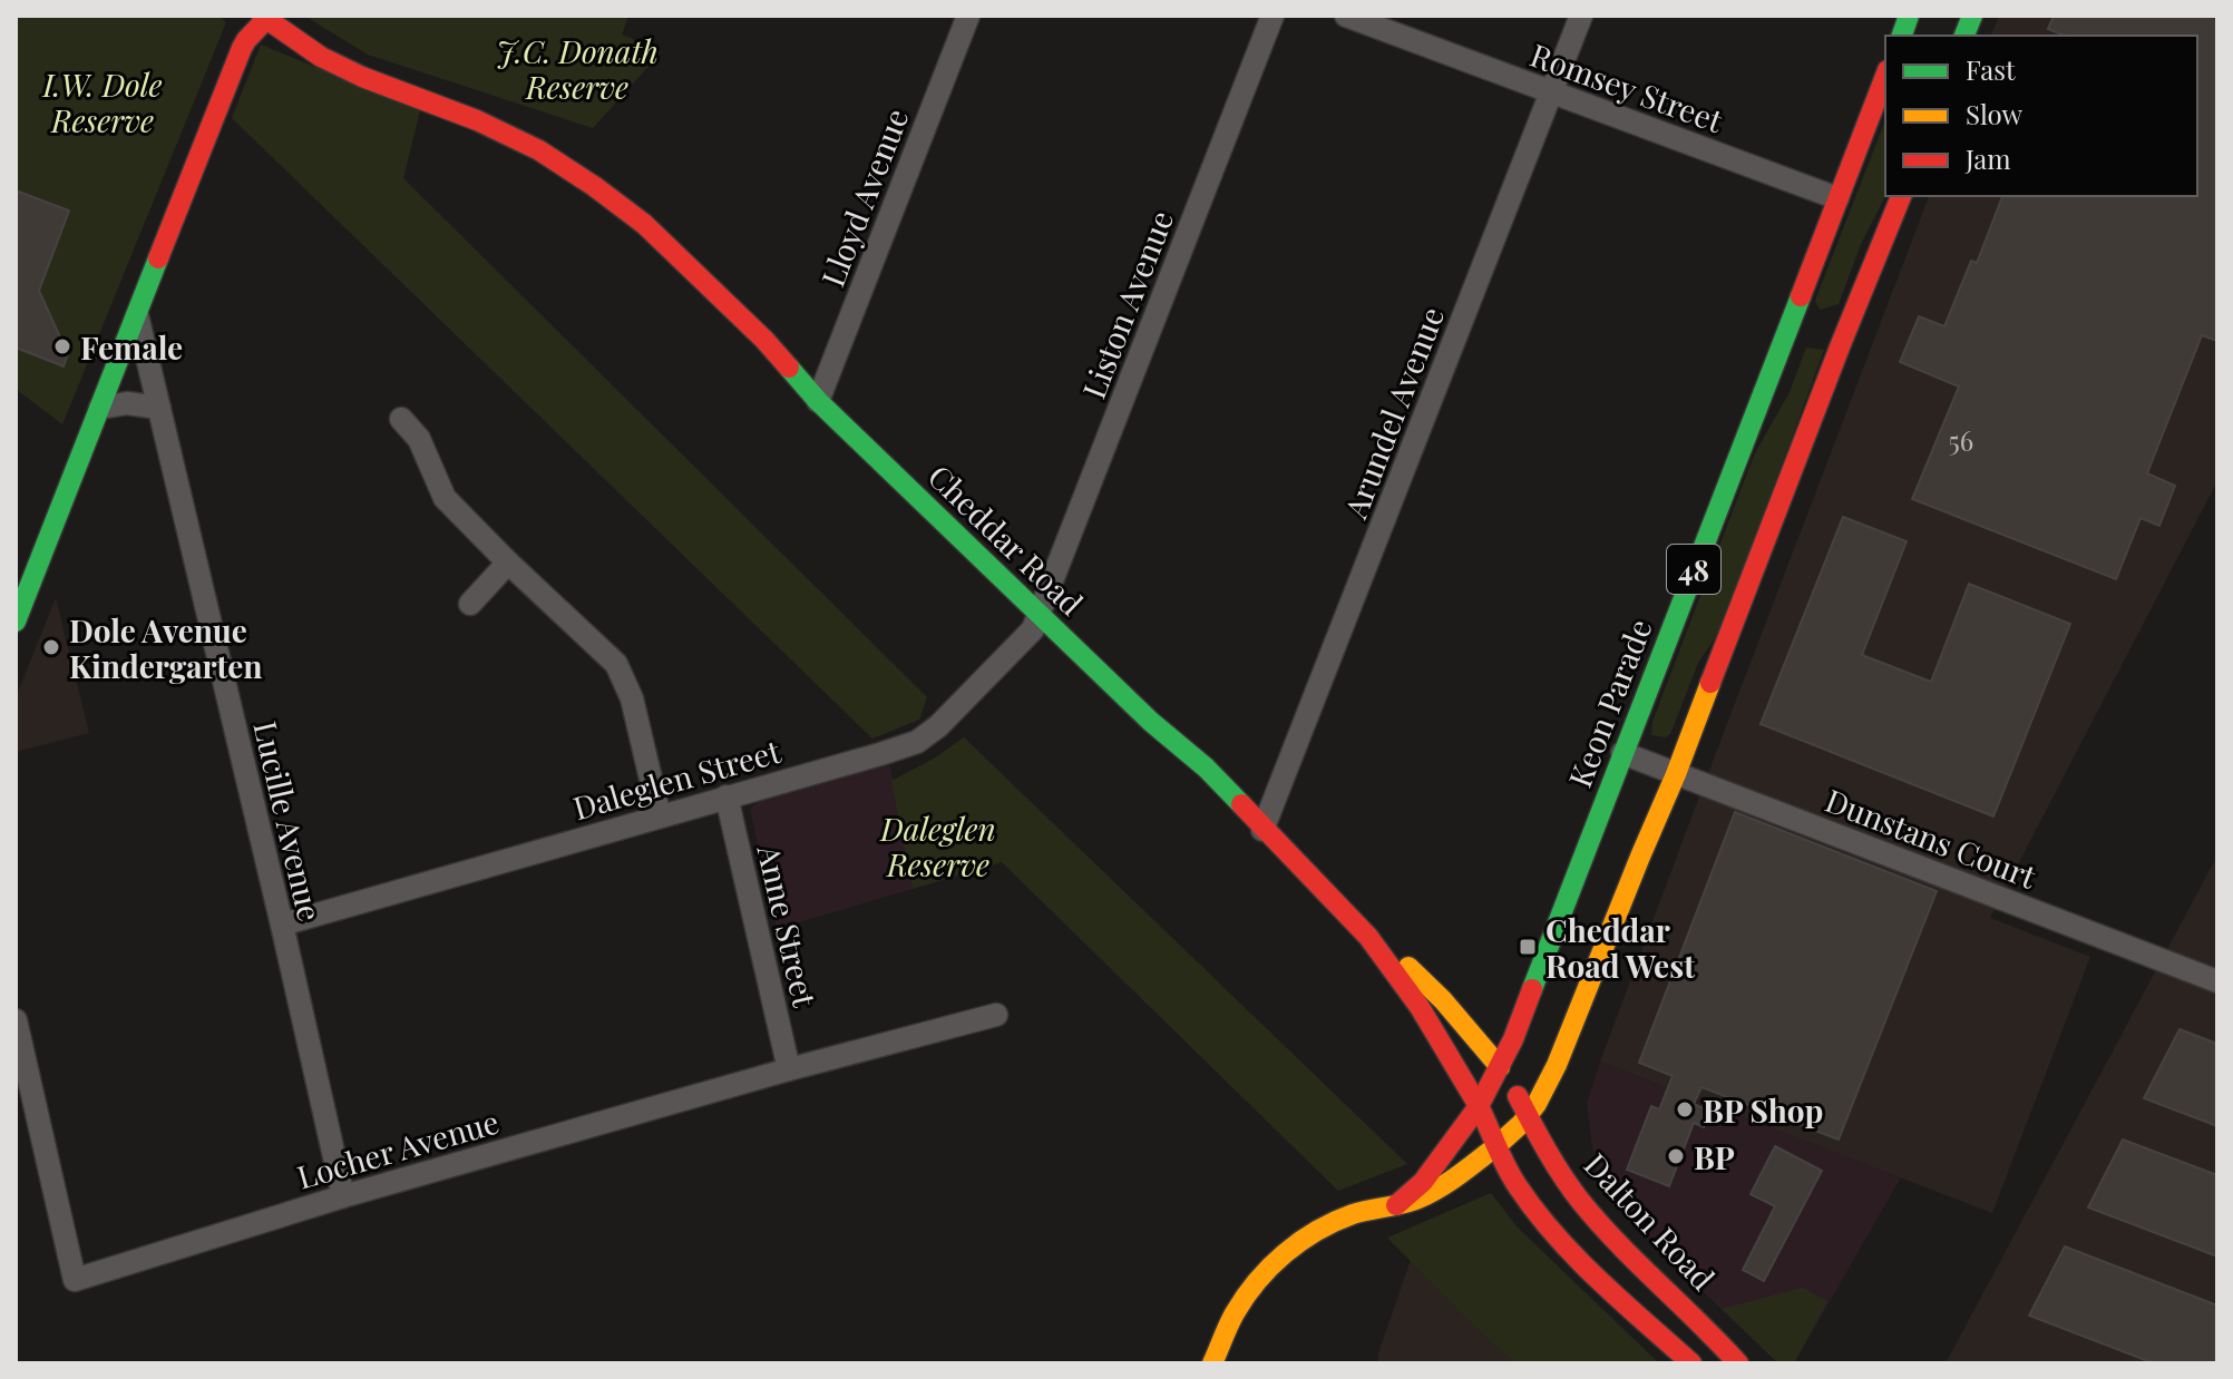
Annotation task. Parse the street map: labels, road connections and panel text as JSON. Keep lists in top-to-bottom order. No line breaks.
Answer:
{"streets":{"main road":["Cheddar Road","48","Keon Parade","Dalton Road"],"street":["Romsey Street","Lloyd Avenue","Liston Avenue","Arundel Avenue","Daleglen Street","Lucille Avenue","Dunstans Court","Anne Street","Locher Avenue"]},"crossings":[["Romsey Street","Arundel Avenue"],["Romsey Street","Keon Parade"],["Lloyd Avenue","Cheddar Road"],["Liston Avenue","Cheddar Road"],["Liston Avenue","Daleglen Street"],["Arundel Avenue","Cheddar Road"],["Cheddar Road","Keon Parade"],["Cheddar Road","Daleglen Street"],["Cheddar Road","Dalton Road"],["48","Dunstans Court"],["48","Dalton Road"],["Keon Parade","Dunstans Court"],["Keon Parade","Dalton Road"],["Daleglen Street","Lucille Avenue"],["Daleglen Street","Anne Street"],["Lucille Avenue","Locher Avenue"],["Anne Street","Locher Avenue"]],"parks":["J.C. Donath Reserve","I.W. Dole Reserve","Daleglen Reserve"],"places":{"other":["Female","Dole Avenue Kindergarten","BP Shop","BP"],"transit":["Cheddar Road West"]},"house_numbers":["56"],"legend":["Fast","Slow","Jam"]}
